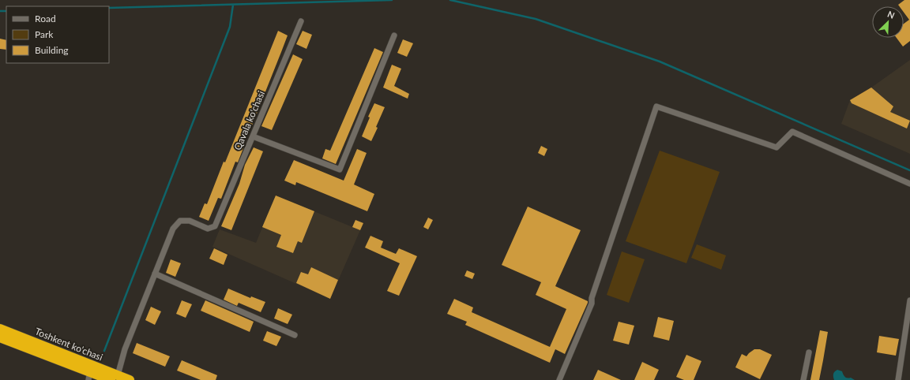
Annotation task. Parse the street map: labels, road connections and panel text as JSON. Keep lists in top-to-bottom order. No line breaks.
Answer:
{"streets":{"highway":["Toshkent ko'chasi"],"street":["Qavala ko'chasi"]},"legend":["Road","Park","Building"],"north":"top right"}
